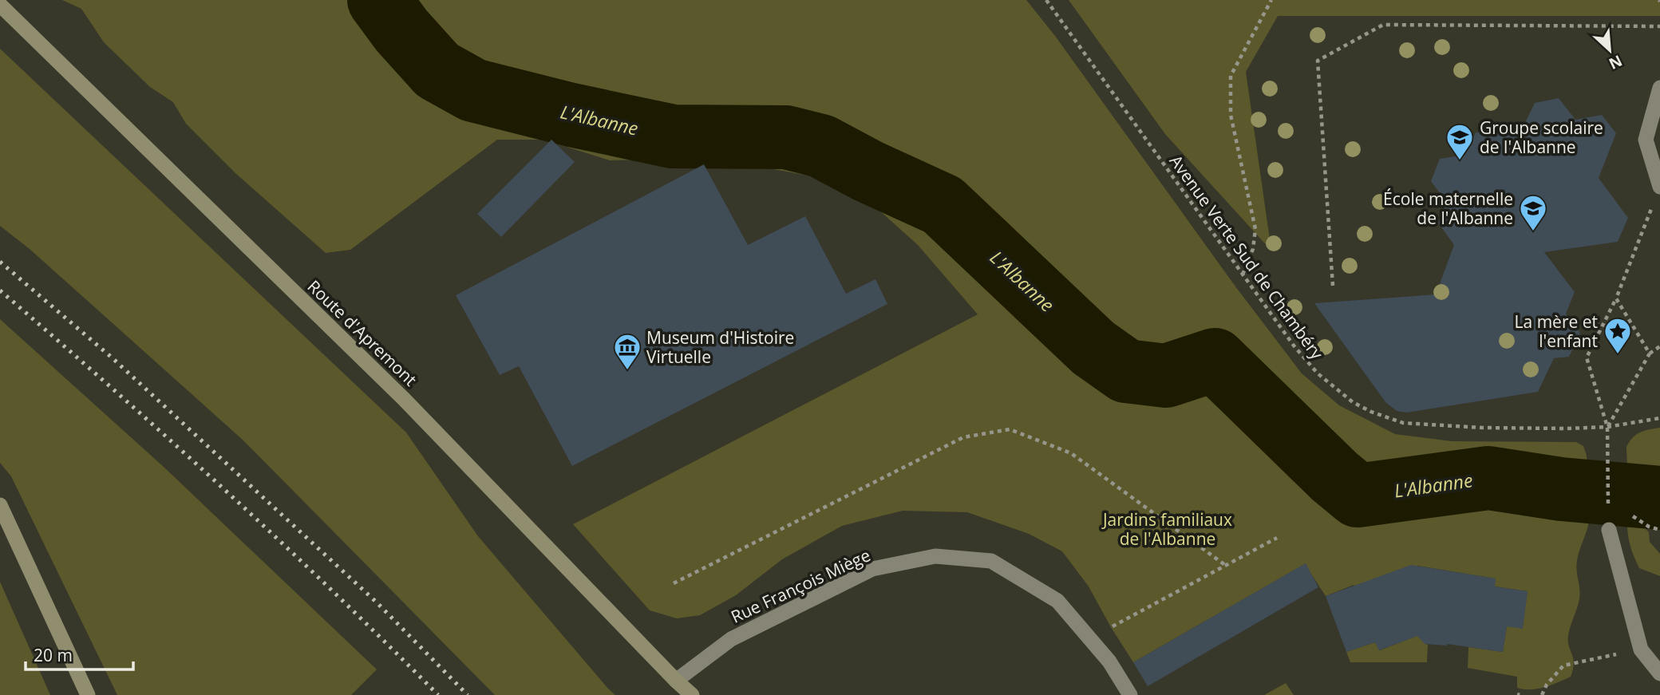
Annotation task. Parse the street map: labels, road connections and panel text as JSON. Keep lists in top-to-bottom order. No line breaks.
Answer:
{"streets":{"main road":["Route d'Apremont"],"street":["Rue François Miège"],"path":["Avenue Verte Sud de Chambéry"]},"crossings":[["Route d'Apremont","Rue François Miège"]],"water":["L'Albanne"],"parks":["Jardins familiaux de l'Albanne"],"places":{"school or university":["Groupe scolaire de l'Albanne","École maternelle de l'Albanne"],"place":["La mère et l'enfant"],"museum":["Museum d'Histoire Virtuelle"]},"scale_bar":"20 m","north":"bottom right"}
